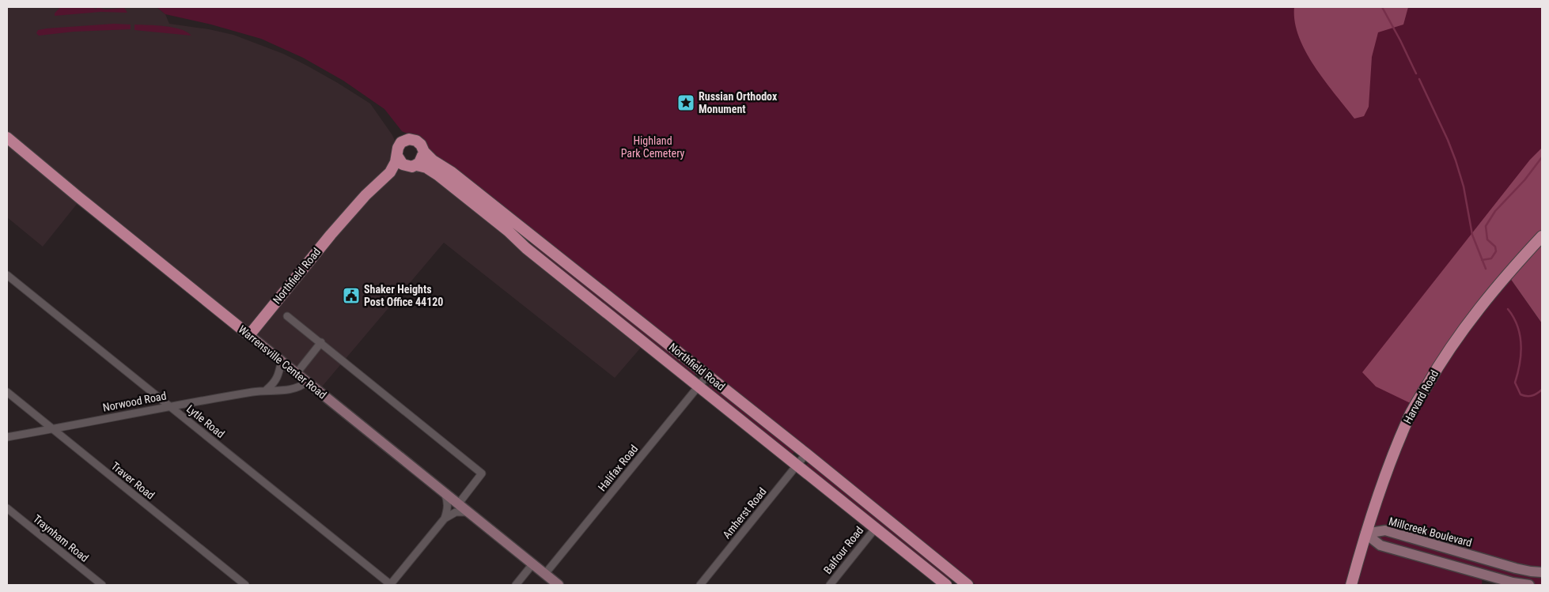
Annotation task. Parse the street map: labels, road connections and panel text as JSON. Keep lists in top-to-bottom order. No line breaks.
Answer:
{"streets":{"main road":["Northfield Road","Warrensville Center Road","Harvard Road","Millcreek Boulevard"],"street":["Norwood Road","Lytle Road","Halifax Road","Traver Road","Amherst Road","Traynham Road","Balfour Road"]},"crossings":[["Northfield Road","Warrensville Center Road"],["Northfield Road","Halifax Road"],["Northfield Road","Amherst Road"],["Northfield Road","Balfour Road"],["Warrensville Center Road","Norwood Road"],["Warrensville Center Road","Halifax Road"],["Harvard Road","Millcreek Boulevard"],["Norwood Road","Lytle Road"],["Norwood Road","Traver Road"]],"parks":["Highland Park Cemetery"],"places":{"place":["Russian Orthodox Monument"],"public building":["Shaker Heights Post Office 44120"]}}
